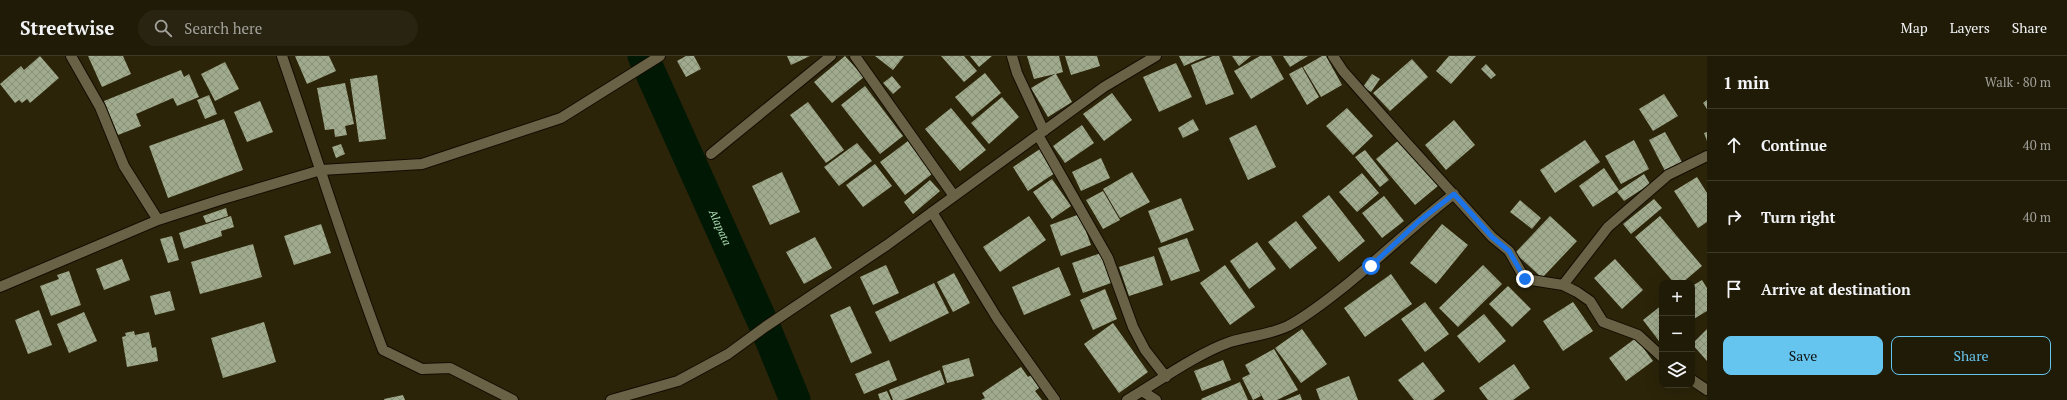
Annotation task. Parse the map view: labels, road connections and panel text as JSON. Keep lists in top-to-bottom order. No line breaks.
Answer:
{"water":["Alapata"],"page":{"header":"Streetwise","search":"Search here","nav":["Map","Layers","Share"],"heading":["1 min","Walk · 80 m"],"list":[["Continue","40 m"],["Turn right","40 m"],"Arrive at destination"],"map_buttons":["+","−"],"buttons":["Save","Share"]}}
